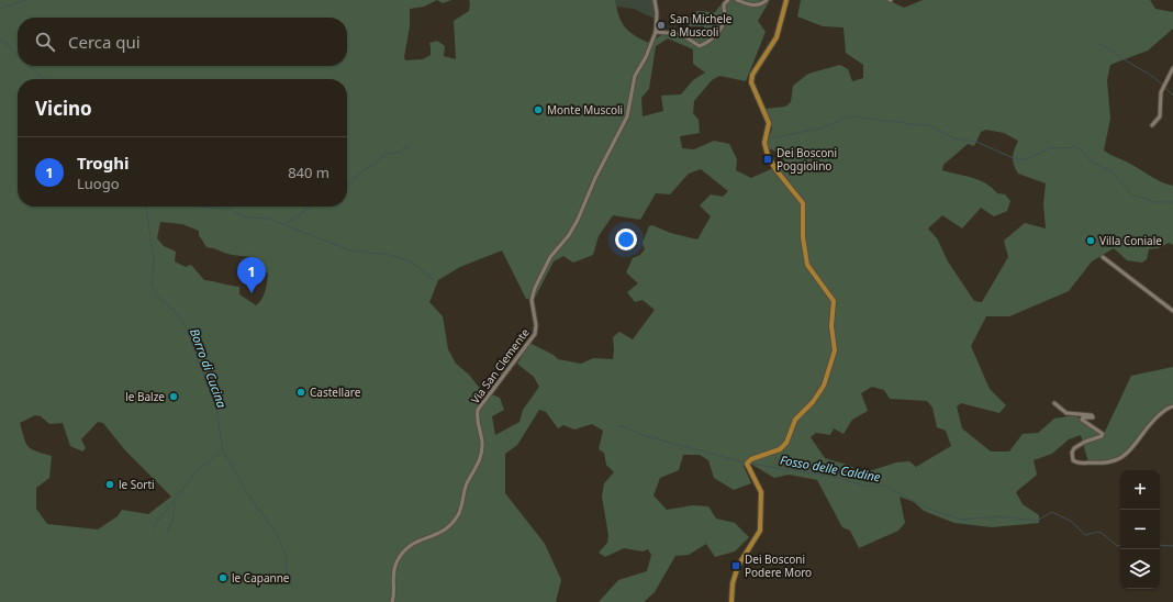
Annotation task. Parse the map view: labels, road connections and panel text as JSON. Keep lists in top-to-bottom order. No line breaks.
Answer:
{"streets":{"street":["Via San Clemente"]},"water":["Borro di Cucina","Fosso delle Caldine"],"places":{"other":["San Michele a Muscoli","Monte Muscoli","Villa Coniale","Castellare","le Balze","le Sorti","le Capanne"],"transit":["Dei Bosconi Poggiolino","Dei Bosconi Podere Moro"]},"page":{"search":"Cerca qui","heading":"Vicino","list":[{"mark":"1","name":"Troghi","note":"Luogo","value":"840 m"}],"pins":"1","map_buttons":["+","−"]}}
